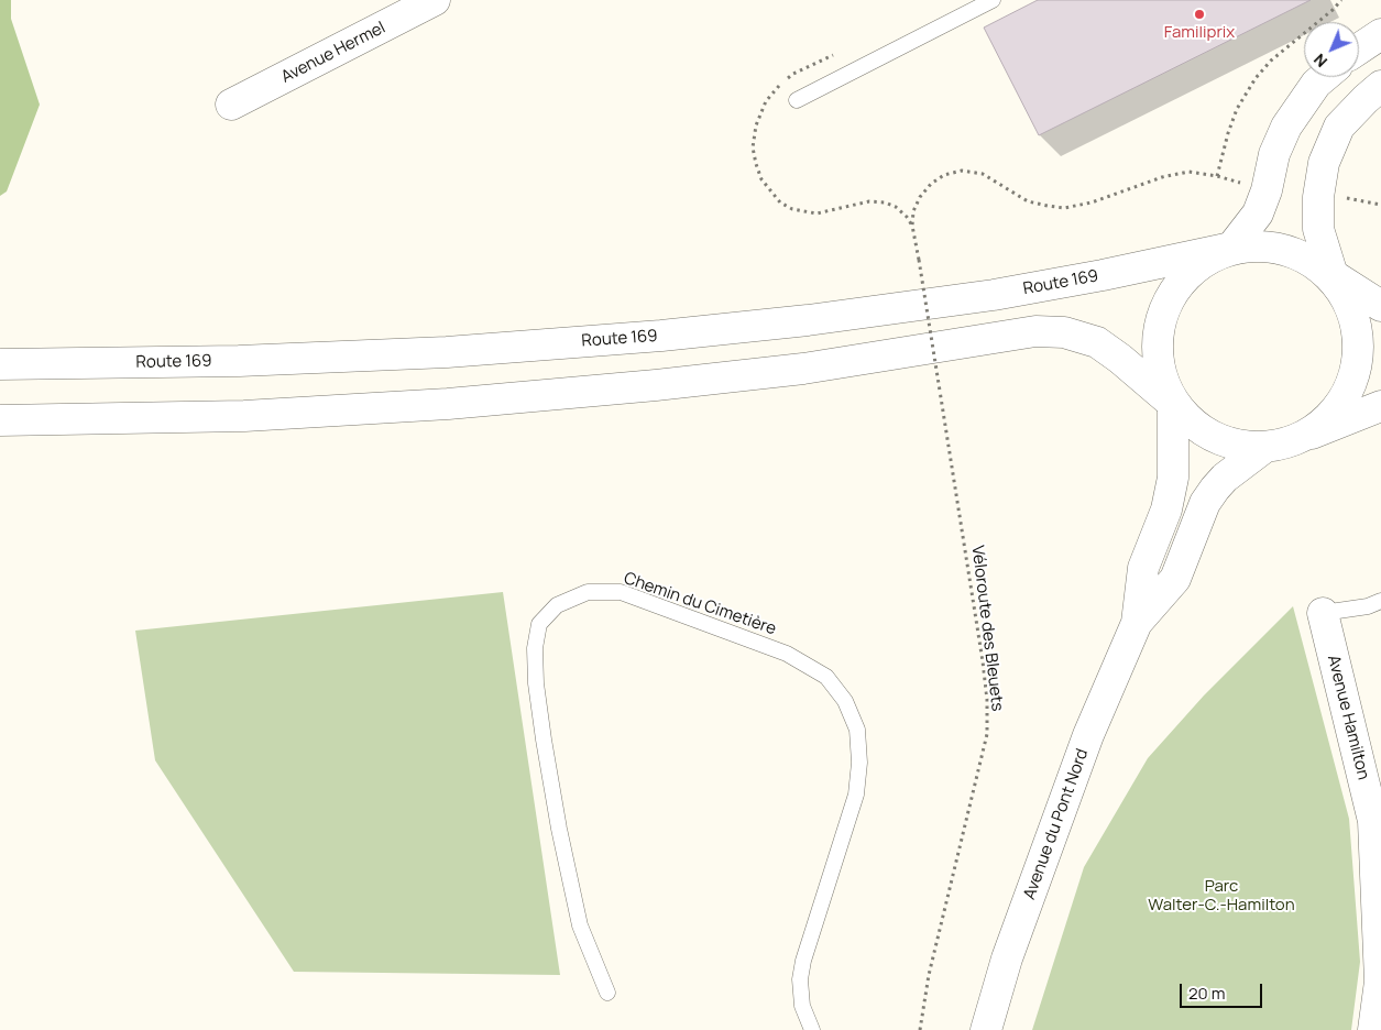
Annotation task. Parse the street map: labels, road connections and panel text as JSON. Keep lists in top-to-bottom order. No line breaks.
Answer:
{"streets":{"main road":["Avenue Hermel","Route 169","Avenue Hamilton","Avenue du Pont Nord"],"lane":["Chemin du Cimetière"],"path":["Véloroute des Bleuets"]},"parks":["Parc Walter-C.-Hamilton"],"places":["Familiprix"],"scale_bar":"20 m","north":"bottom left"}
